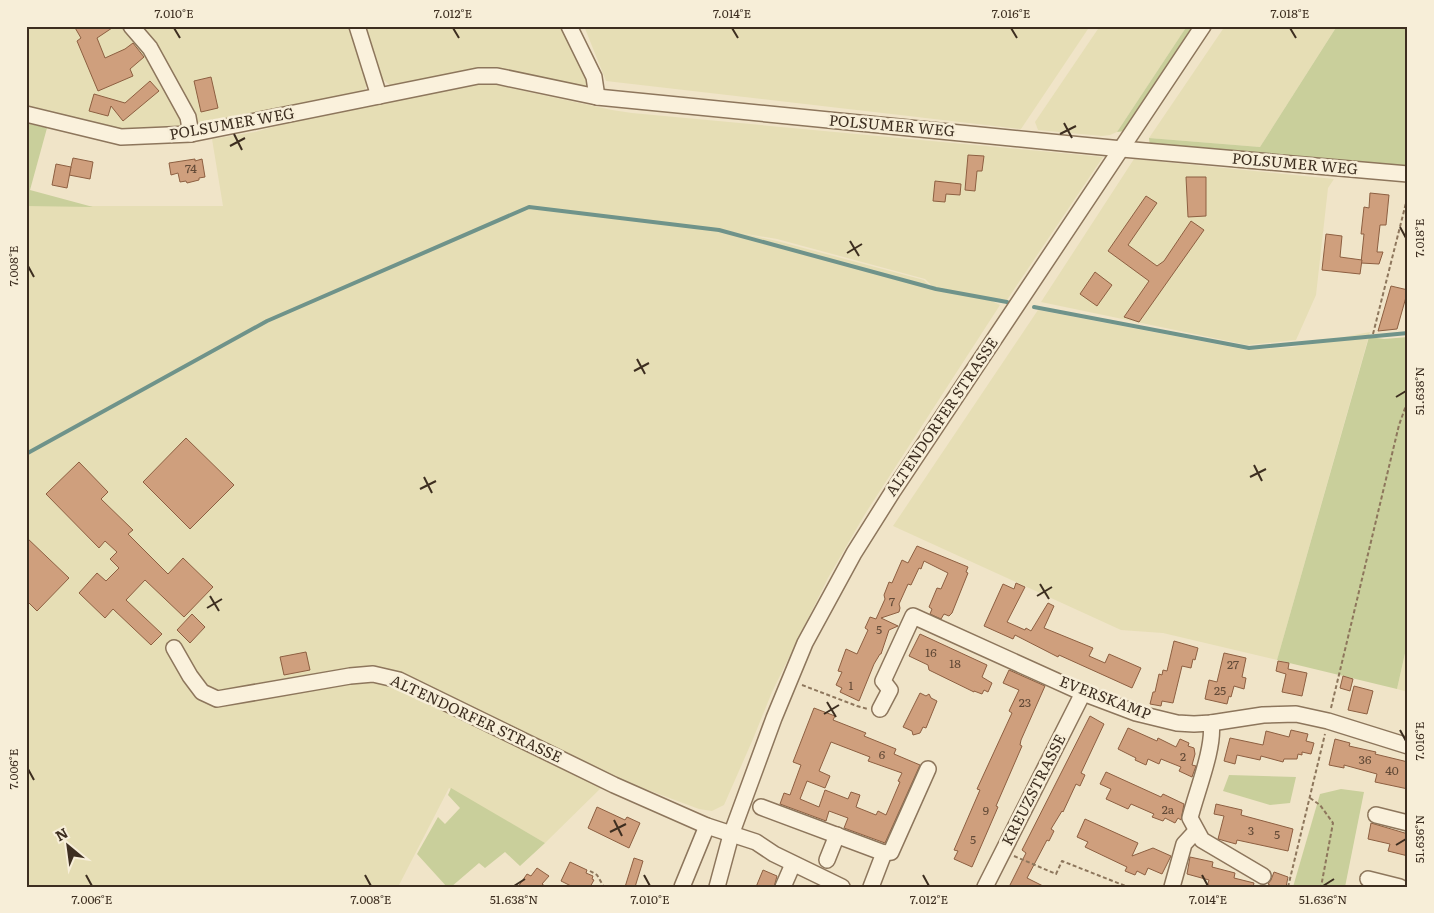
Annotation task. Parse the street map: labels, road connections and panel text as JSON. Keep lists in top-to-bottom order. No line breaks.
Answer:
{"streets":{"street":["POLSUMER WEG","ALTENDORFER STRASSE","EVERSKAMP","KREUZSTRASSE"]},"crossings":[["POLSUMER WEG","ALTENDORFER STRASSE"],["EVERSKAMP","KREUZSTRASSE"]],"house_numbers":["74","7","5","16","18","27","1","25","23","6","2","36","40","2a","9","3","5","5"],"north":"top left","coordinates":["7.010°E","7.012°E","7.014°E","7.016°E","7.018°E","7.008°E","51.638°N","7.006°E","51.636°N"]}
